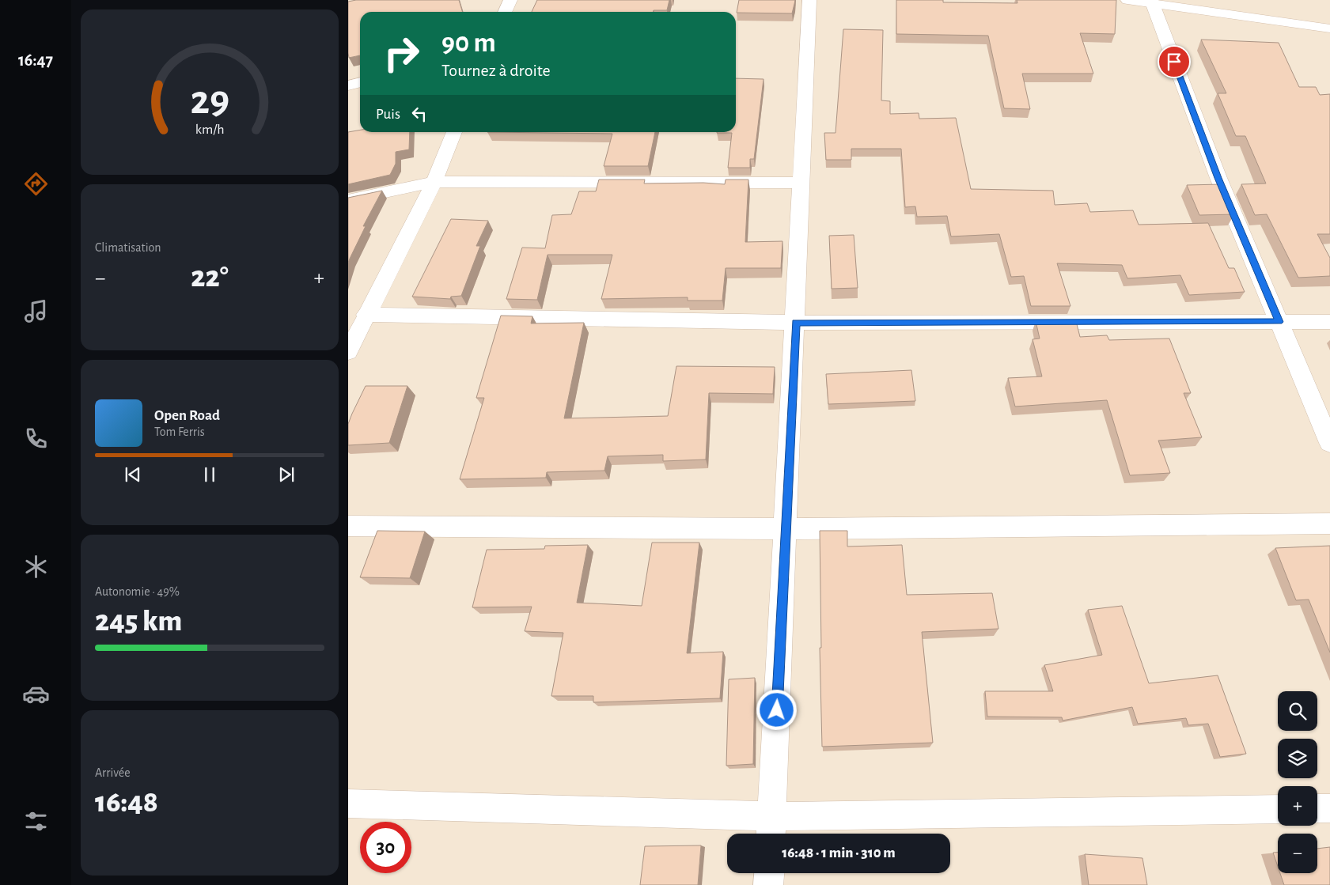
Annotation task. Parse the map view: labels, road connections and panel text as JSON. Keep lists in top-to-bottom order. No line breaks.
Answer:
{"page":{"tabs":"16:47","turn":["90 m","Tournez à droite"],"then":"Puis","tile":["Climatisation",["Autonomie · 49%","245 km"],["Arrivée","16:48"]],"heat":["−","22°","+"],"song":["Open Road","Tom Ferris"],"map_buttons":["+","−"],"limit":"30","trip":"16:48 · 1 min · 310 m","gauge":["29","km/h"]}}
